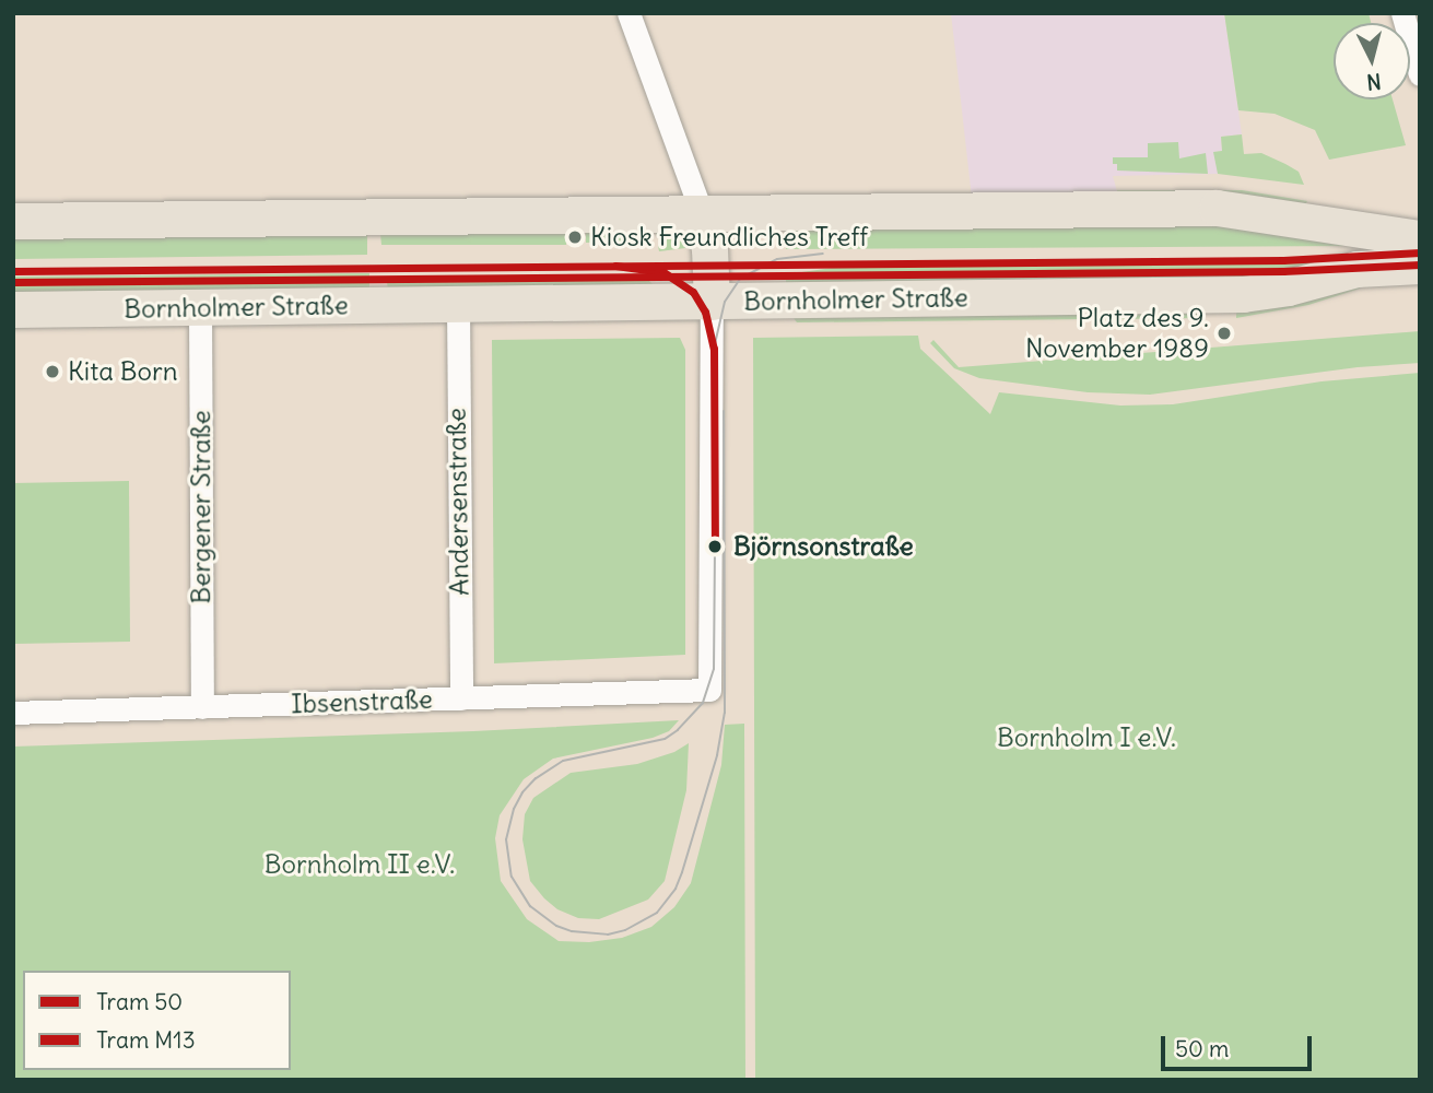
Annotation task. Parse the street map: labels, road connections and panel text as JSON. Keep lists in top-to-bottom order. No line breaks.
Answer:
{"streets":{"main road":["Bornholmer Straße"],"street":["Andersenstraße","Bergener Straße","Ibsenstraße"]},"crossings":[["Bornholmer Straße","Andersenstraße"],["Bornholmer Straße","Bergener Straße"],["Bornholmer Straße","Ibsenstraße"],["Andersenstraße","Ibsenstraße"],["Bergener Straße","Ibsenstraße"]],"parks":["Bornholm I e.V.","Bornholm II e.V."],"places":["Kiosk Freundliches Treff","Platz des 9. November 1989","Kita Born","Björnsonstraße"],"lines":["tram line 50","tram line M13"],"legend":["Tram 50","Tram M13"],"scale_bar":"50 m","north":"bottom"}
